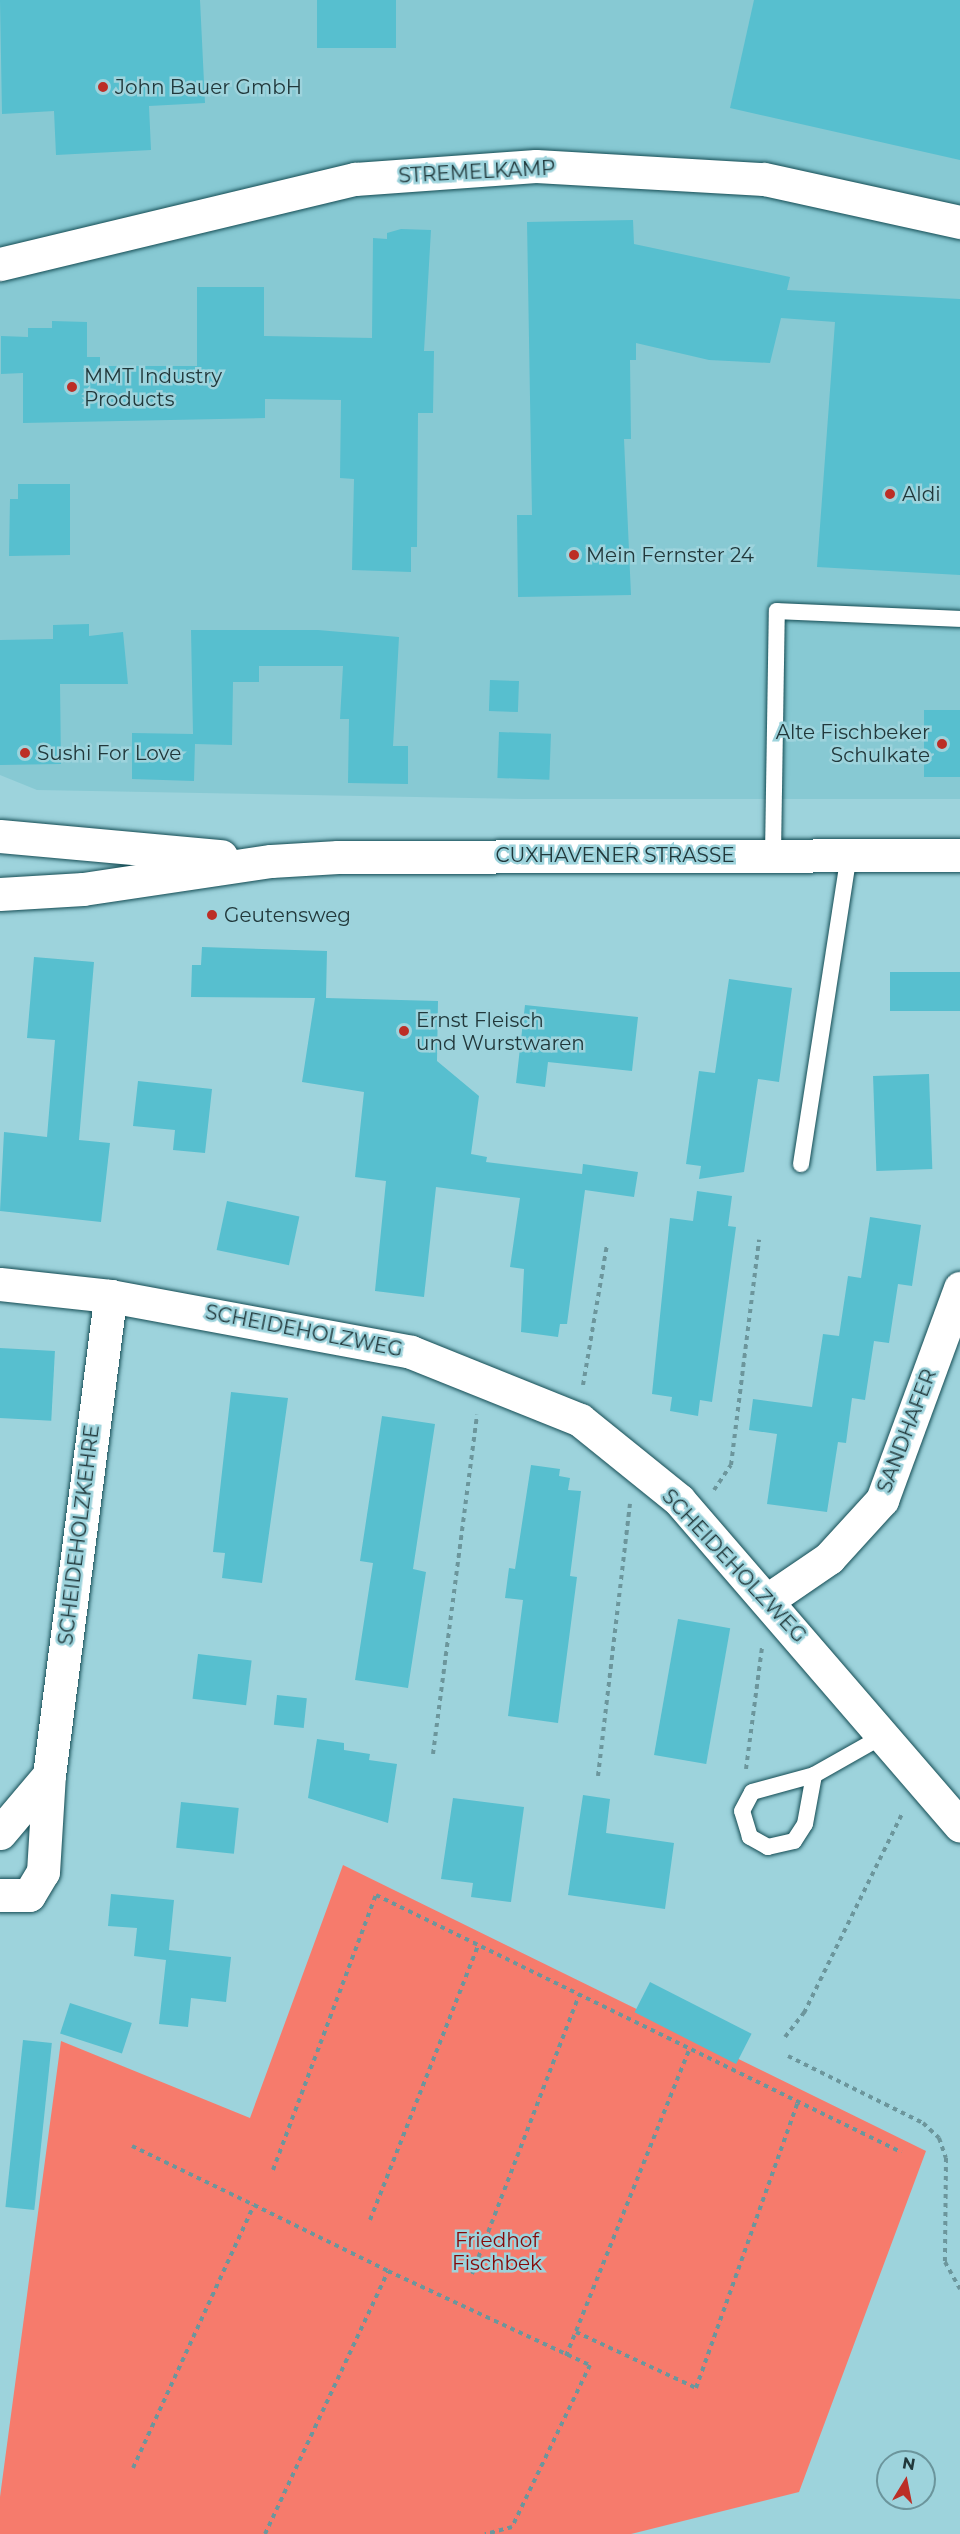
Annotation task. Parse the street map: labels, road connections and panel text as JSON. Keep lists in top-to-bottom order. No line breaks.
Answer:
{"streets":{"street":["STREMELKAMP","CUXHAVENER STRASSE","SCHEIDEHOLZWEG","SANDHAFER","SCHEIDEHOLZKEHRE"]},"crossings":[["SCHEIDEHOLZWEG","SANDHAFER"],["SCHEIDEHOLZWEG","SCHEIDEHOLZKEHRE"]],"parks":["Friedhof Fischbek"],"places":["John Bauer GmbH","MMT Industry Products","Aldi","Mein Fernster 24","Alte Fischbeker Schulkate","Sushi For Love","Geutensweg","Ernst Fleisch und Wurstwaren"],"north":"top"}
